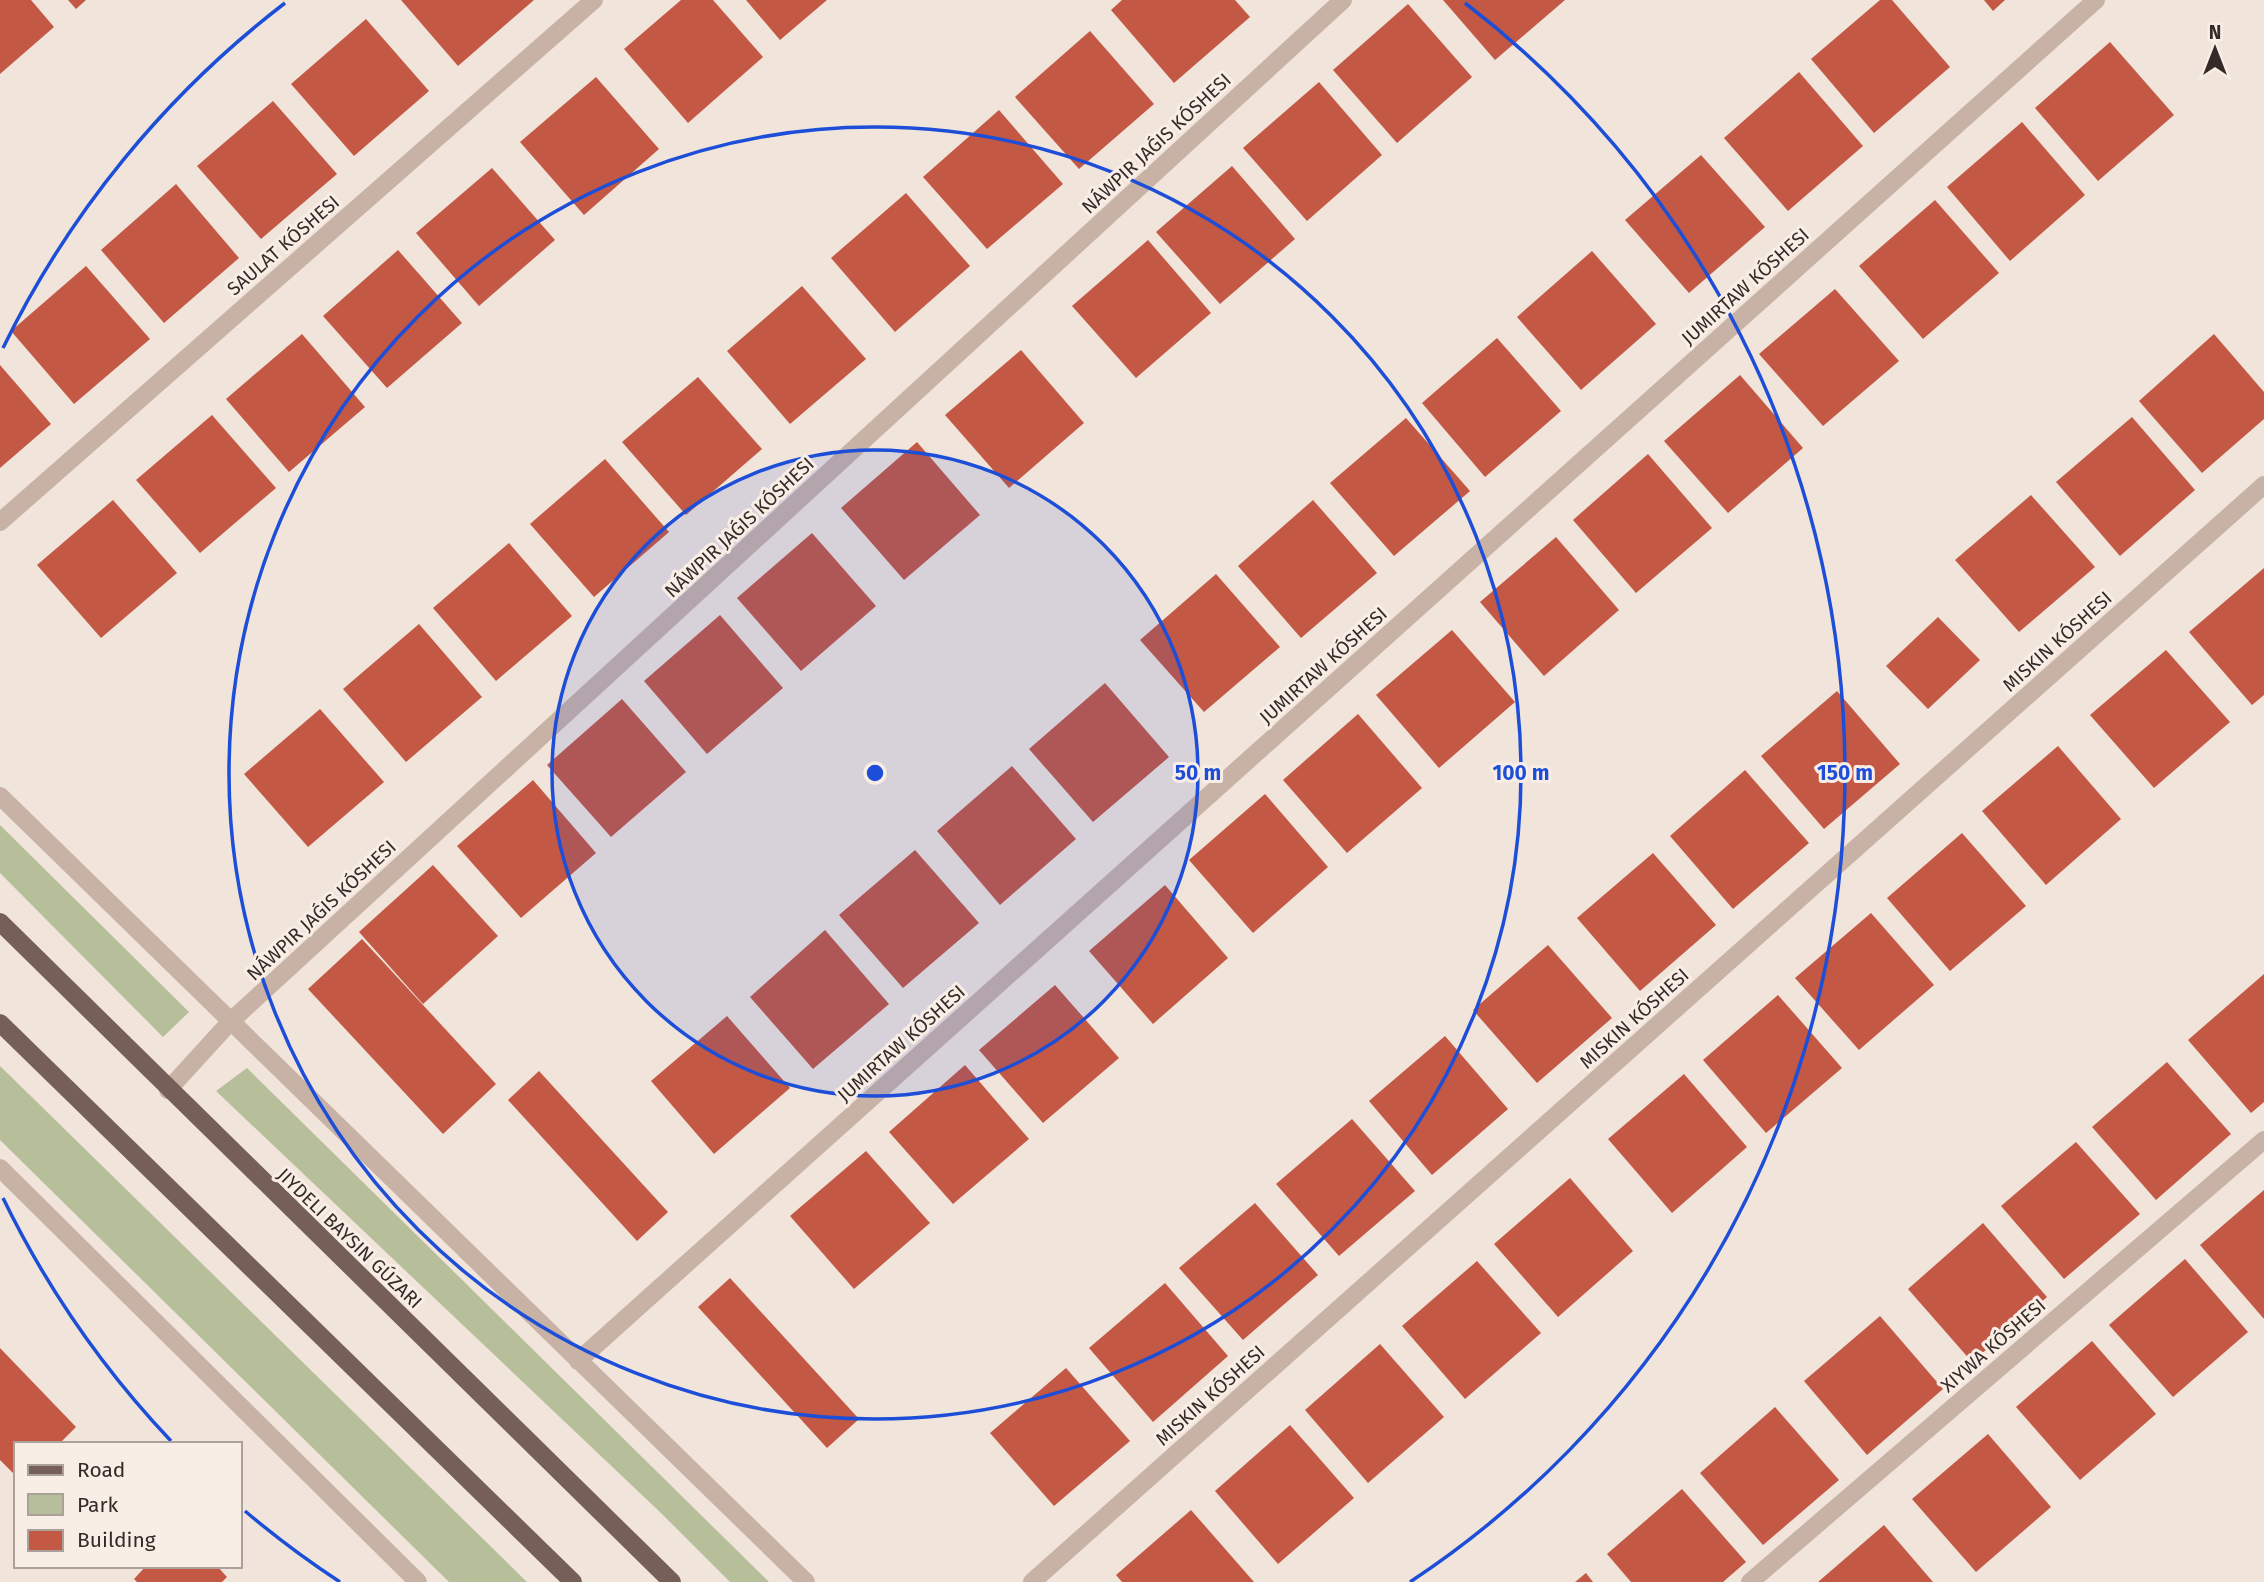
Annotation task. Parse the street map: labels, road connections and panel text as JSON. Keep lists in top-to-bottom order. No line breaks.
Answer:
{"streets":{"street":["SAULAT KÓSHESI","MISKIN KÓSHESI","XIYWA KÓSHESI"]},"legend":["Road","Park","Building"],"north":"top","rings":["50 m","100 m","150 m"]}
